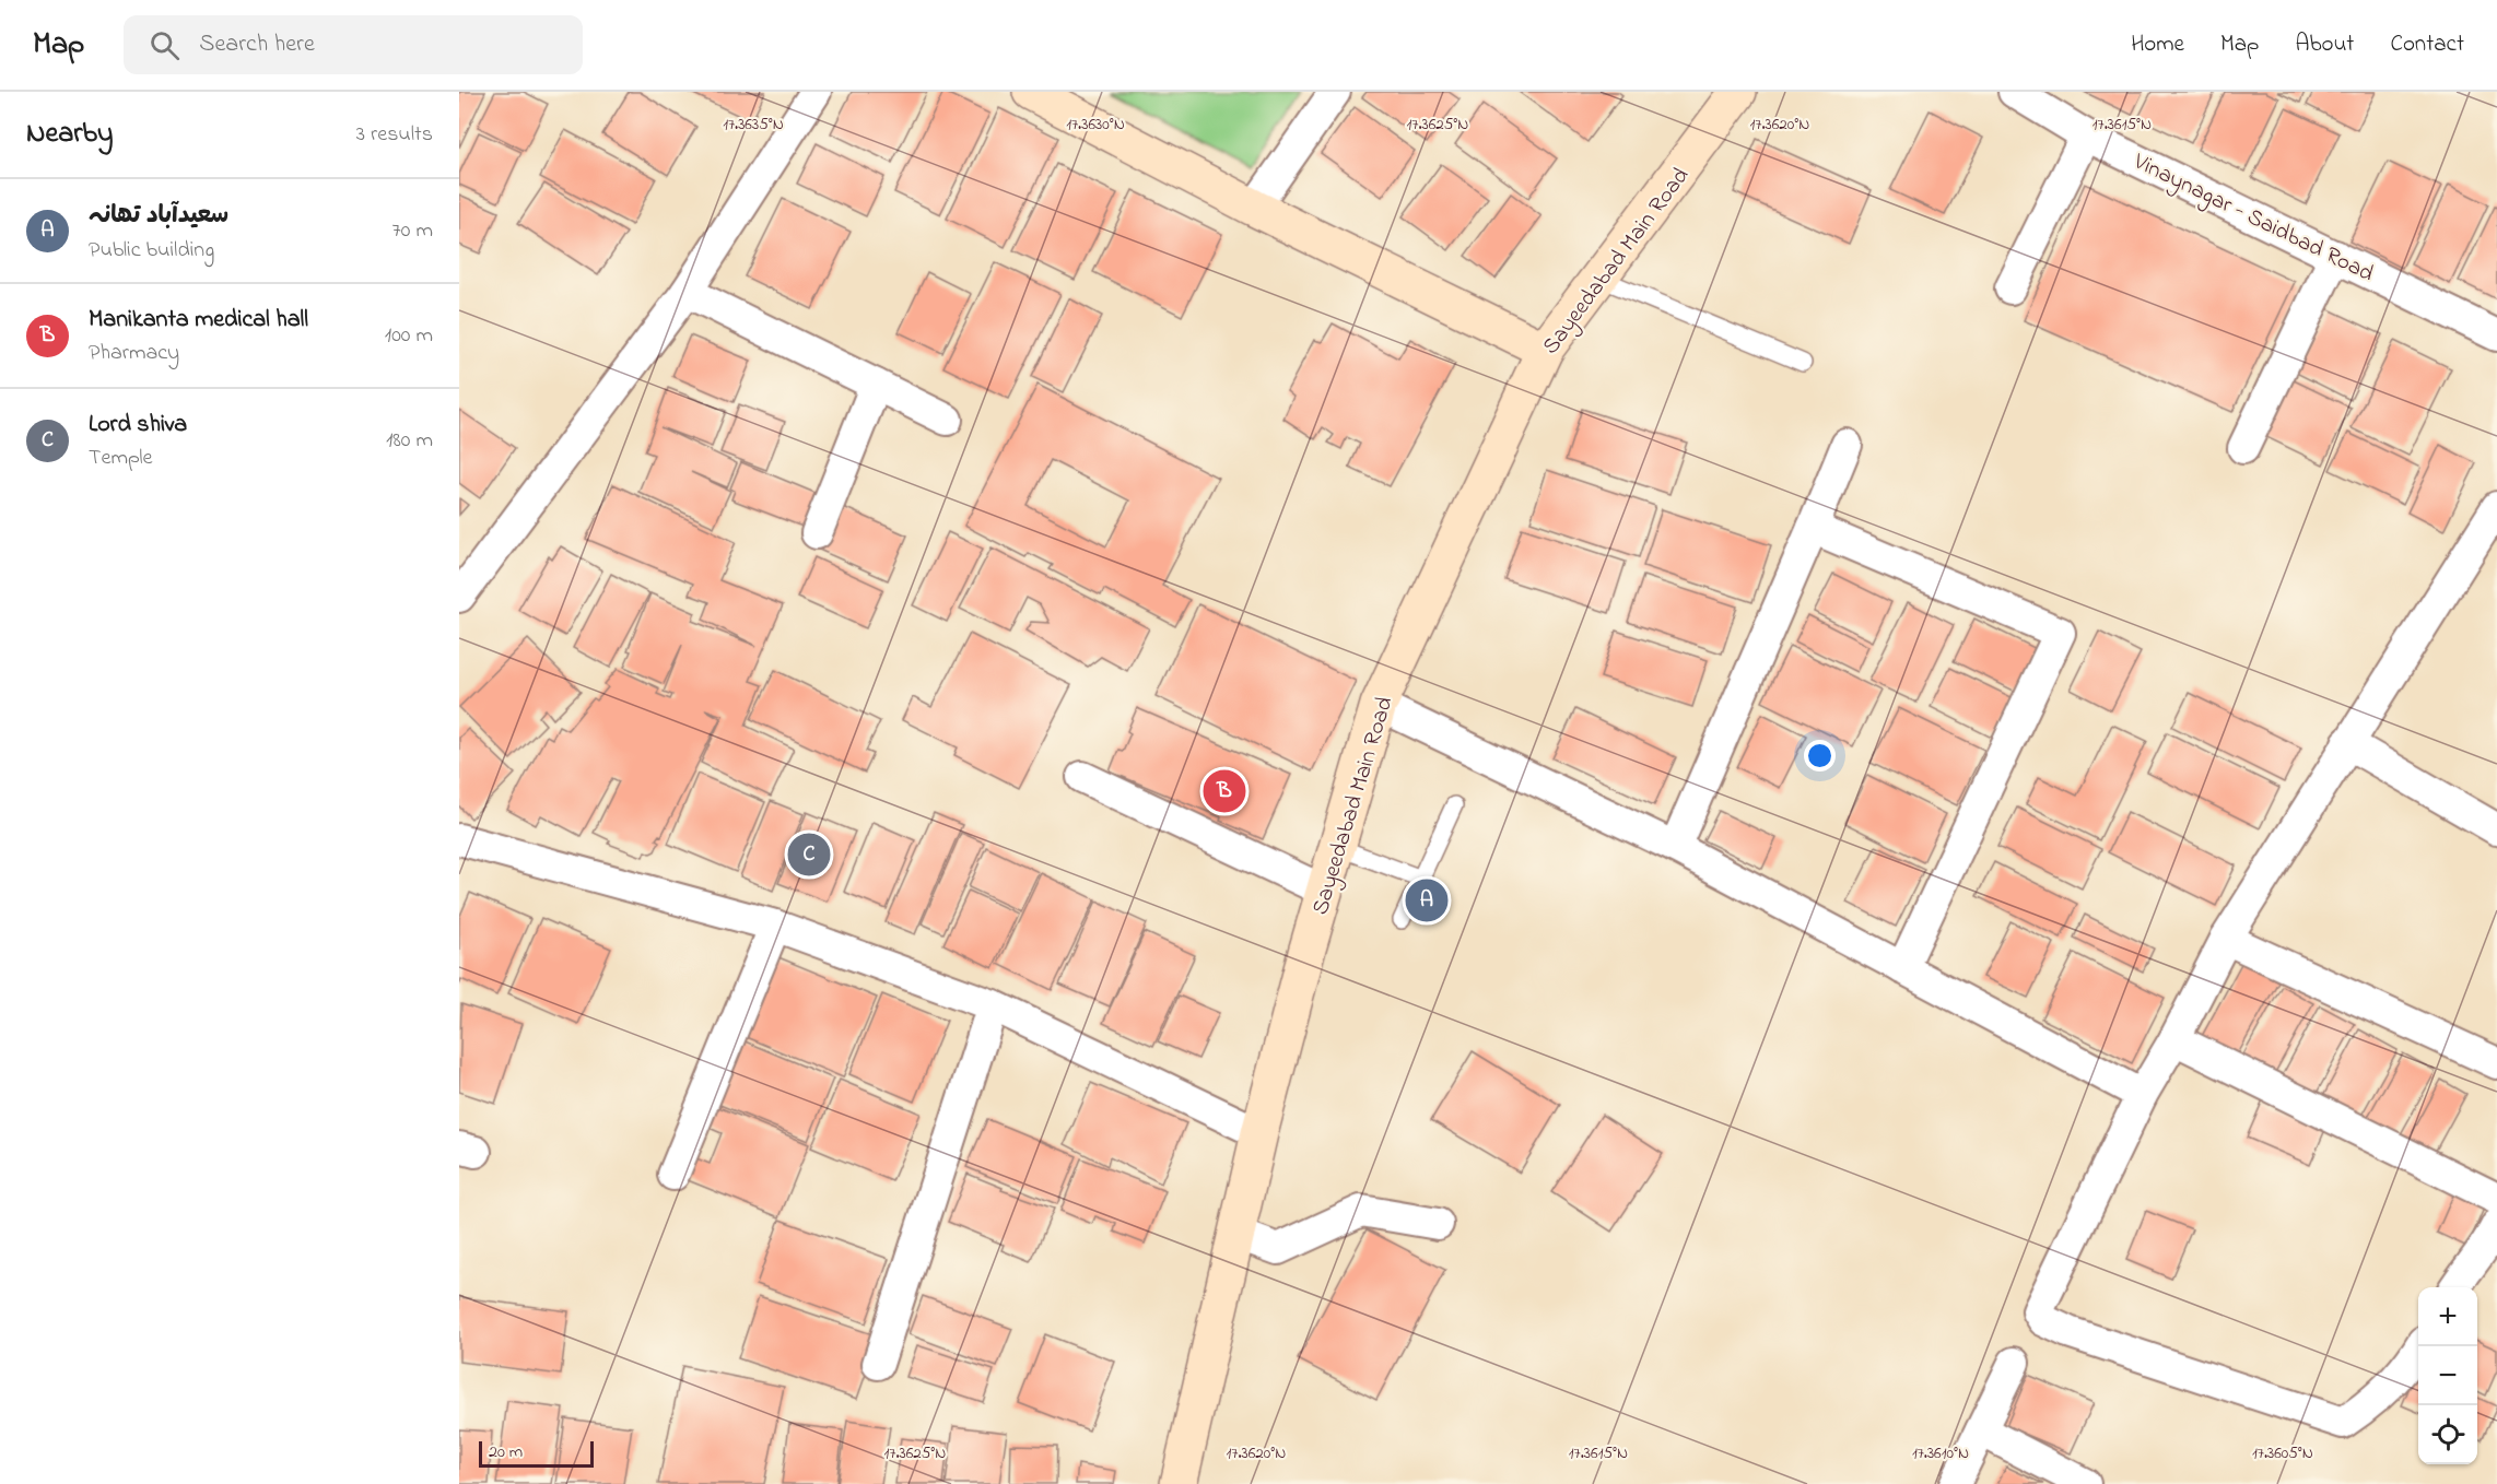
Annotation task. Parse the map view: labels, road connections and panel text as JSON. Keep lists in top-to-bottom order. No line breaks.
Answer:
{"streets":{"main road":["Sayeedabad Main Road"],"street":["Vinaynagar - Saidbad Road"]},"scale_bar":"20 m","page":{"header":"Map","search":"Search here","nav":["Home","Map","About","Contact"],"heading":["Nearby","3 results"],"list":[{"mark":"A","name":"سعیدآباد تھانہ","note":"Public building","value":"70 m"},{"mark":"B","name":"Manikanta medical hall","note":"Pharmacy","value":"100 m"},{"mark":"C","name":"Lord shiva","note":"Temple","value":"180 m"}],"pins":["B","C","A"],"map_buttons":["+","−"],"scale":"20 m"},"coordinates":["17.3635°N","17.3630°N","17.3625°N","17.3620°N","17.3615°N","17.3610°N","17.3605°N"]}
